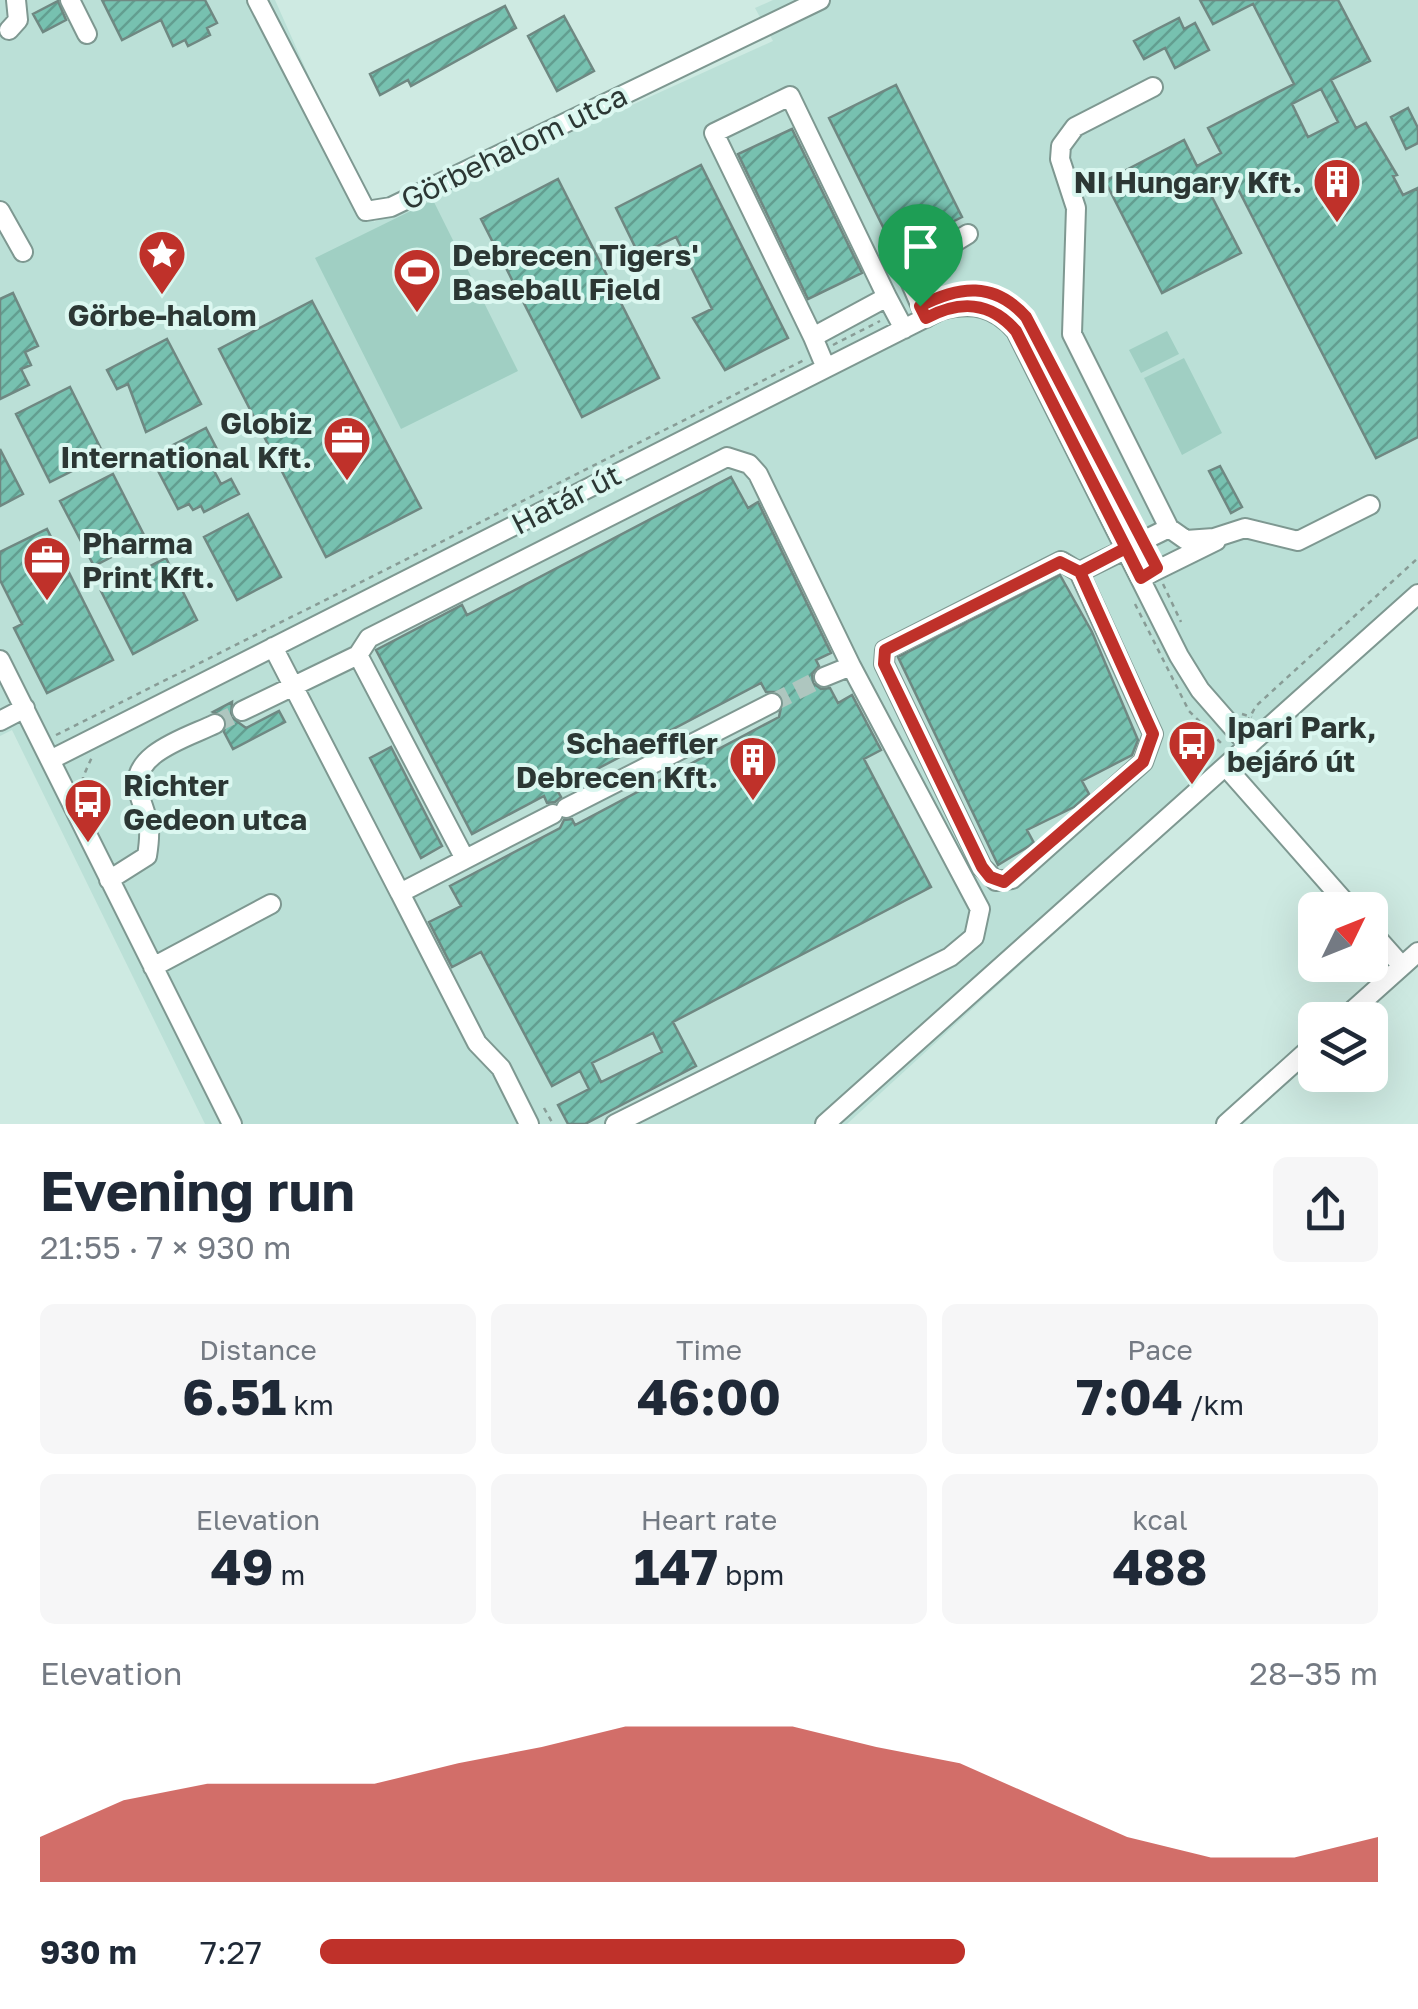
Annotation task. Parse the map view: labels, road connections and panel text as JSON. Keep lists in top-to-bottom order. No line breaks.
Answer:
{"streets":{"street":["Görbehalom utca","Határ út"]},"places":{"building":["NI Hungary Kft.","Schaeffler Debrecen Kft."],"place":["Görbe-halom"],"sports":["Debrecen Tigers' Baseball Field"],"office":["Globiz International Kft.","Pharma Print Kft."],"bus stop":["Ipari Park, bejáró út","Richter Gedeon utca"]},"north":"top right","page":{"heading":["Evening run","21:55 · 7 × 930 m"],"stats":[["Distance","6.51 km"],["Time","46:00"],["Pace","7:04 /km"],["Elevation","49 m"],["Heart rate","147 bpm"],["kcal","488"]],"chart":["Elevation","28–35 m"],"list":[{"name":"930 m","note":"7:27"}]}}
